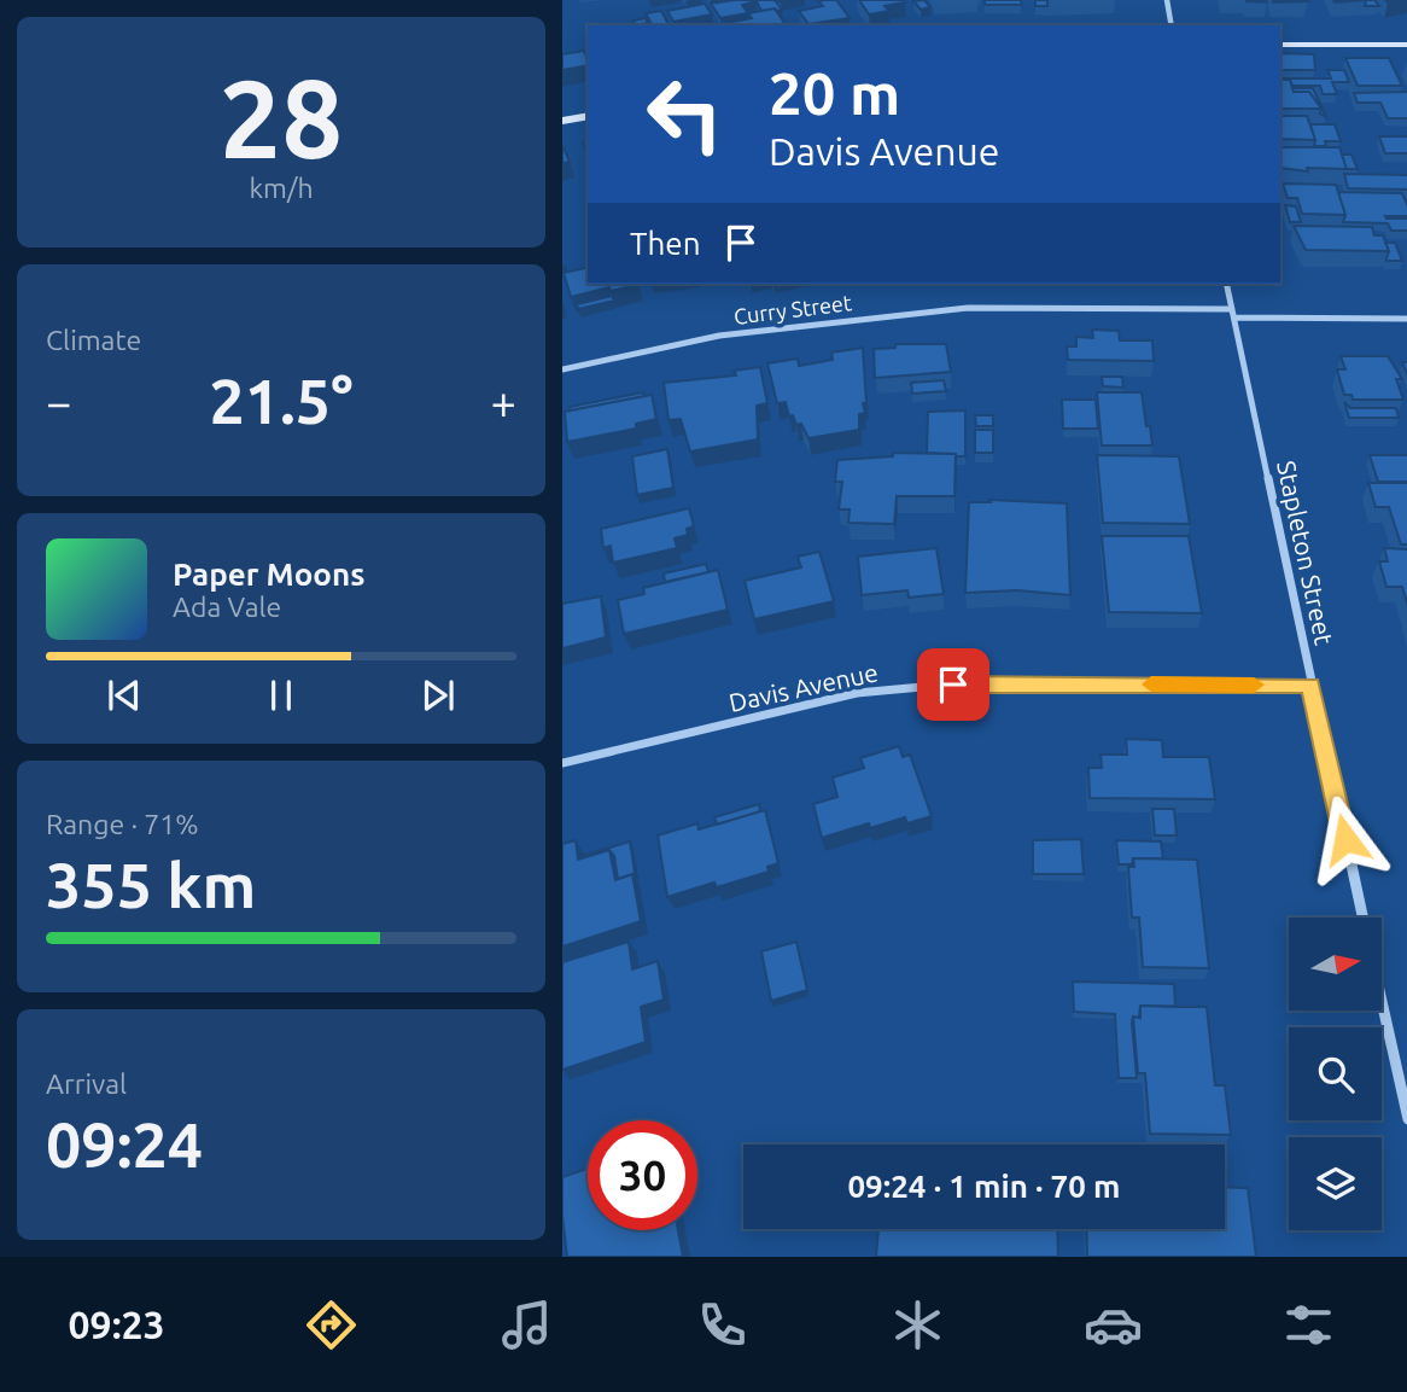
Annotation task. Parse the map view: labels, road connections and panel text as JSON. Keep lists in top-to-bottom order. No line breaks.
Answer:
{"streets":{"street":["Curry Street","Stapleton Street","Davis Avenue"]},"crossings":[["Curry Street","Stapleton Street"],["Stapleton Street","Davis Avenue"]],"north":"right","page":{"tile":[["28","km/h"],"Climate",["Range · 71%","355 km"],["Arrival","09:24"]],"turn":["20 m","Davis Avenue"],"then":"Then","heat":["−","21.5°","+"],"song":["Paper Moons","Ada Vale"],"limit":"30","trip":"09:24 · 1 min · 70 m","tabs":"09:23"}}
